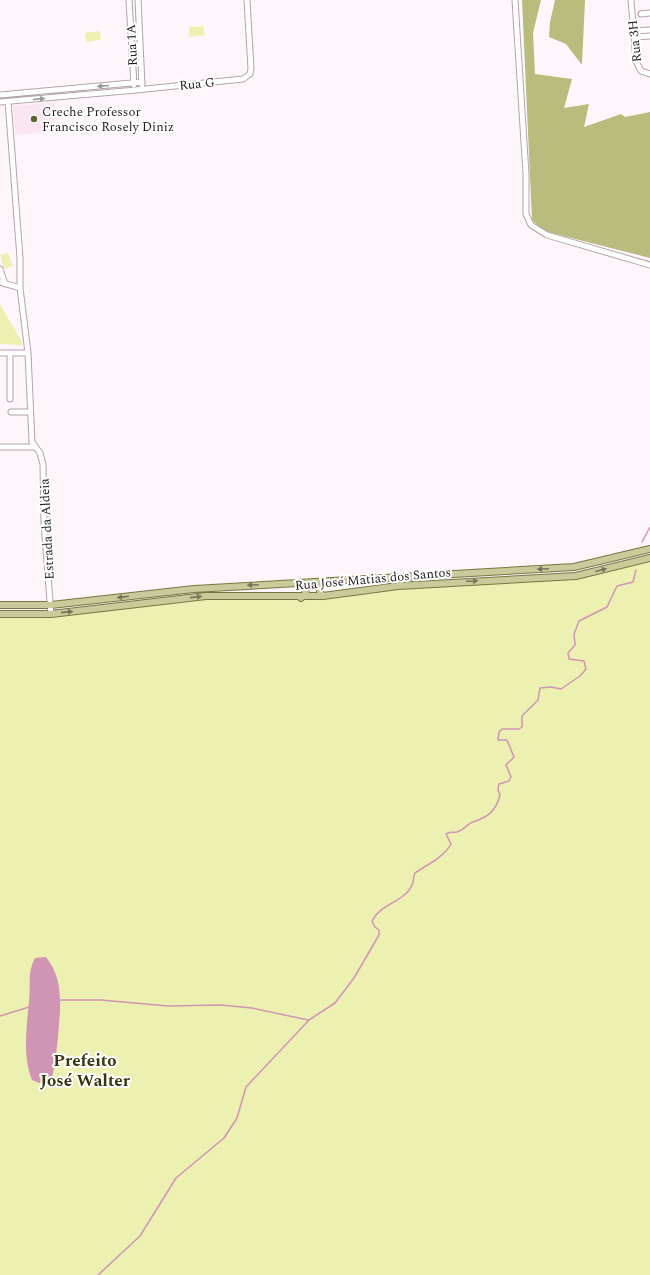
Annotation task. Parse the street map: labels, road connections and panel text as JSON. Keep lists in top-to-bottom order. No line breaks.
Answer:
{"streets":{"main road":["Rua José Matias dos Santos"],"street":["Rua 3H","Rua 1A","Rua G","Estrada da Aldeia"]},"crossings":[["Rua 1A","Rua G"],["Rua G","Estrada da Aldeia"],["Estrada da Aldeia","Rua José Matias dos Santos"]],"districts":["Prefeito José Walter"],"places":["Creche Professor Francisco Rosely Diniz"]}
